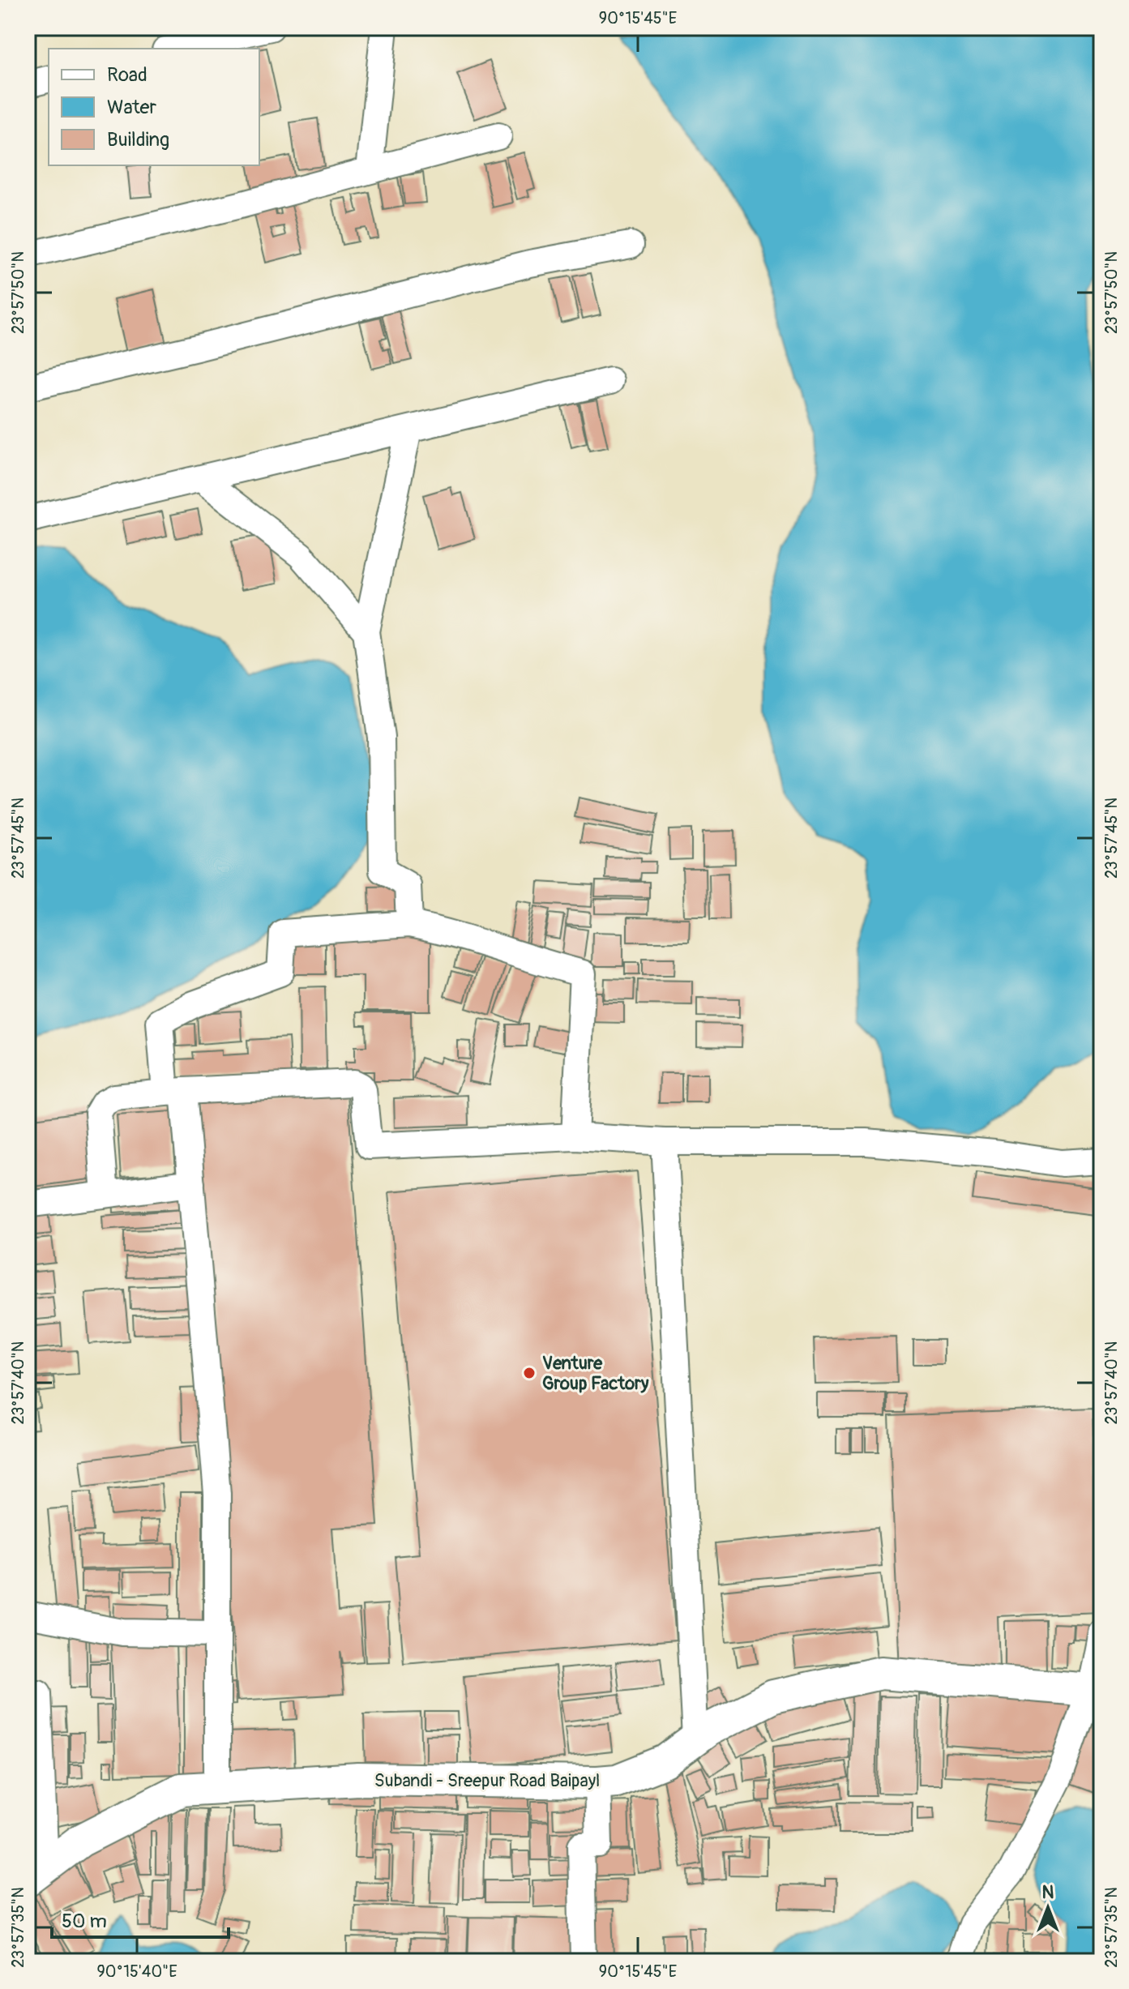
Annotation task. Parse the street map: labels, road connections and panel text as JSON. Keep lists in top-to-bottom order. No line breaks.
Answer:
{"streets":{"street":["Subandi - Sreepur Road Baipayl"]},"places":["Venture Group Factory"],"legend":["Road","Water","Building"],"scale_bar":"50 m","north":"top","coordinates":["90°15'45\"E","23°57'50\"N","23°57'45\"N","23°57'40\"N","23°57'35\"N","90°15'40\"E"]}
